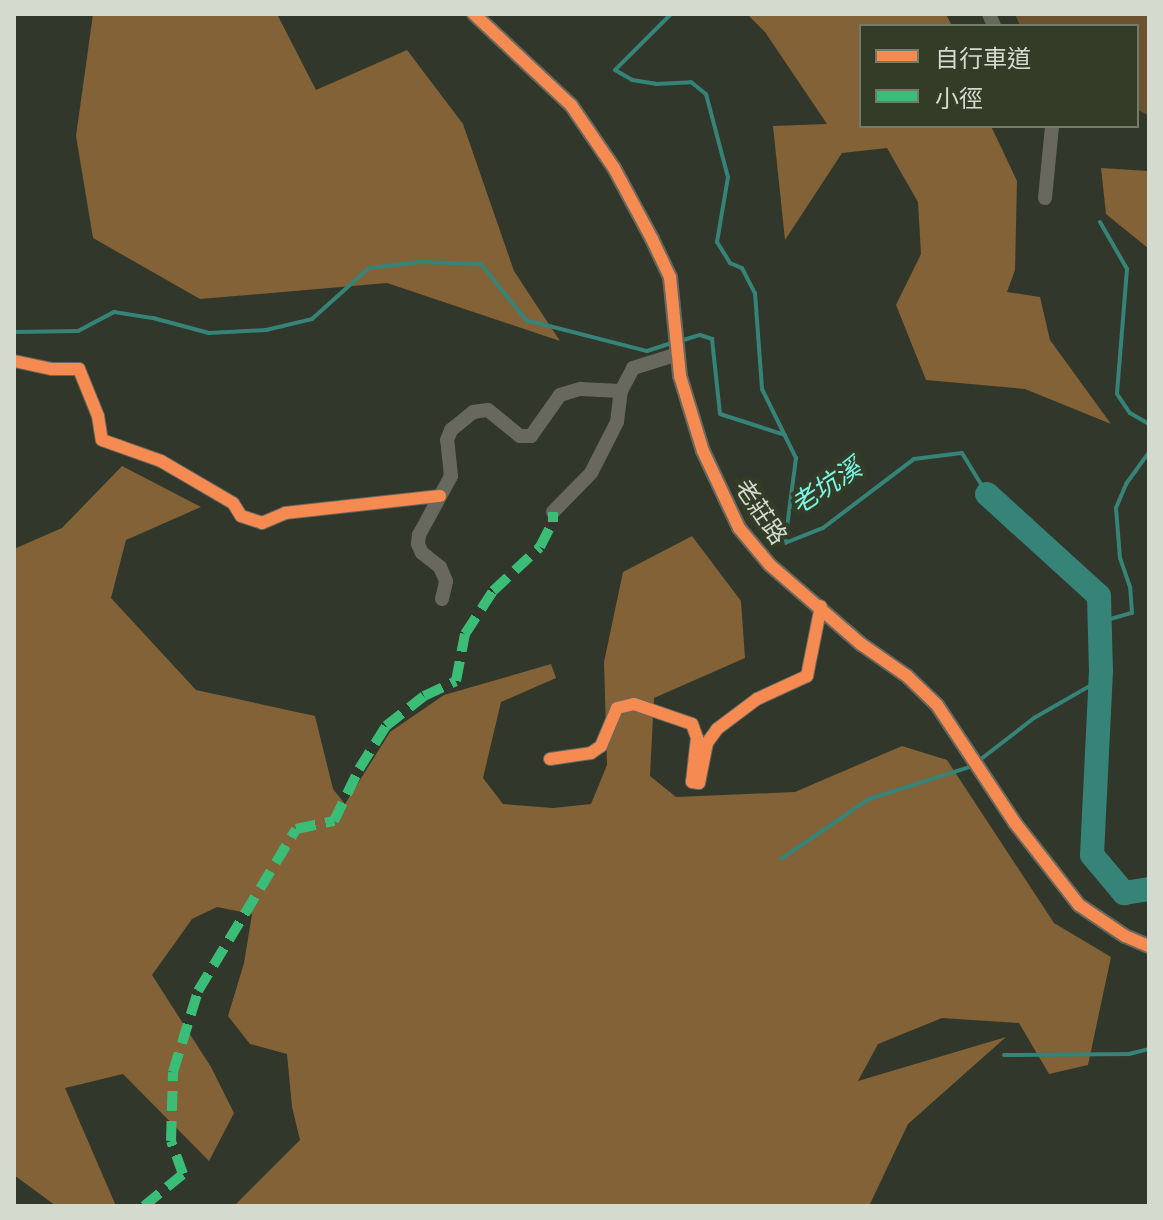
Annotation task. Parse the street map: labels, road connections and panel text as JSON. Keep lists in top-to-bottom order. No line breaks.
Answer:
{"streets":{"street":["老莊路"]},"water":["老坑溪"],"legend":["自行車道","小徑"]}
